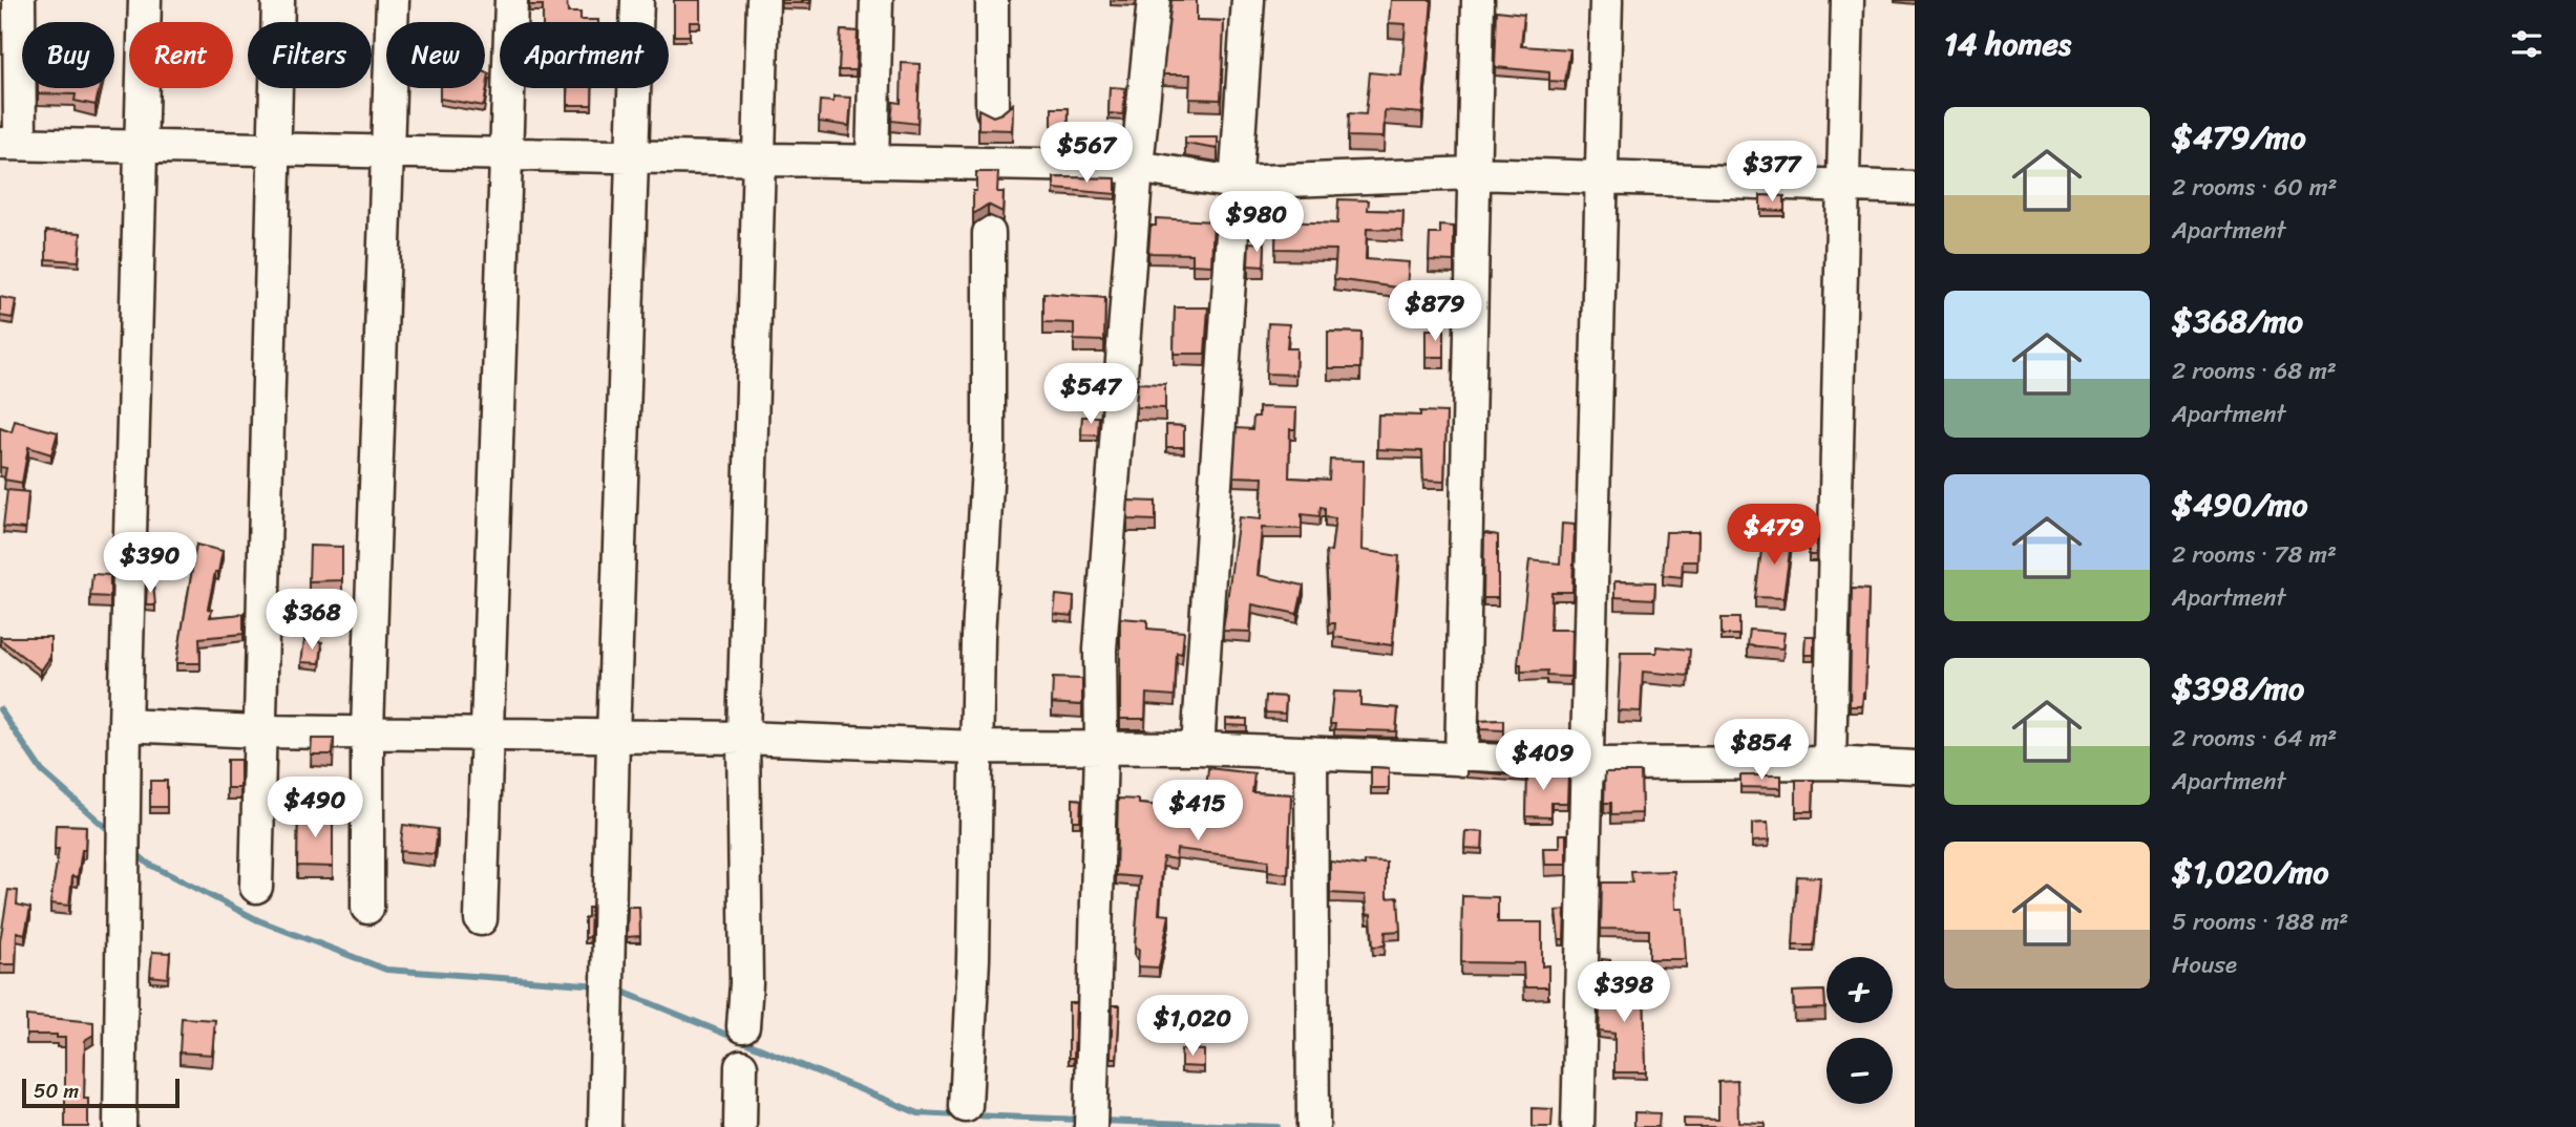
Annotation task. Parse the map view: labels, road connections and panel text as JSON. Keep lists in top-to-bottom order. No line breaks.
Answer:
{"scale_bar":"50 m","page":{"heading":"14 homes","chip":["Buy","Rent","Filters","New","Apartment"],"list":[{"name":"$479/mo","note":"2 rooms · 60 m² · Apartment"},{"name":"$368/mo","note":"2 rooms · 68 m² · Apartment"},{"name":"$490/mo","note":"2 rooms · 78 m² · Apartment"},{"name":"$398/mo","note":"2 rooms · 64 m² · Apartment"},{"name":"$1,020/mo","note":"5 rooms · 188 m² · House"}],"price":["$567","$377","$980","$879","$547","$479","$390","$368","$854","$409","$490","$415","$398","$1,020"],"map_buttons":["+","−"],"scale":"50 m"}}
